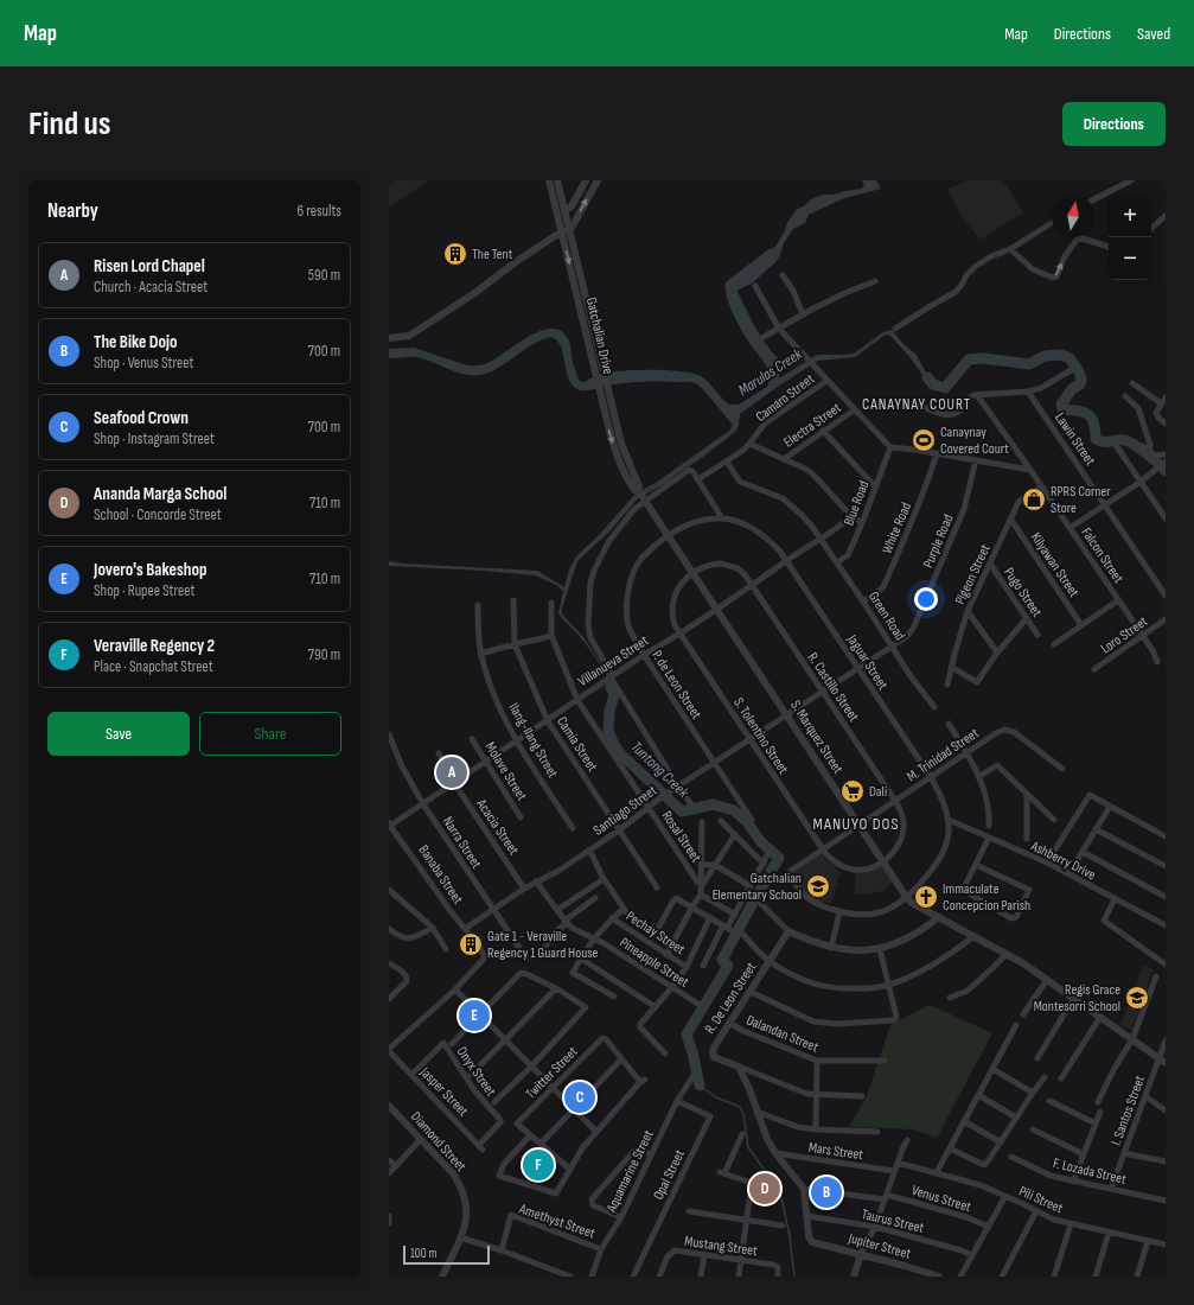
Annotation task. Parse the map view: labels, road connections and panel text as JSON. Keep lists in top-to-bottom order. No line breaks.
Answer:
{"streets":{"street":["Gatchalian Drive","Camaro Street","Electra Street","Lawin Street","Blue Road","White Road","Purple Road","Falcon Street","Kilyawan Street","Pigeon Street","Pugo Street","Green Road","Loro Street","Villanueva Street","Jaguar Street","P. de Leon Street","R. Castillo Street","S. Tolentino Street","S. Marquez Street","Ilang-Ilang Street","Camia Street","M. Trinidad Street","Molave Street","Santiago Street","Acacia Street","Rosal Street","Narra Street","Ashberry Drive","Banaba Street","Pechay Street","Pineapple Street","R. De Leon Street","Dalandan Street","Onyx Street","Twitter Street","Jasper Street","I. Santos Street","Diamond Street","Mars Street","Aquamarine Street","F. Lozada Street","Opal Street","Venus Street","Pili Street","Amethyst Street","Taurus Street","Mustang Street","Jupiter Street"]},"crossings":[["Gatchalian Drive","S. Marquez Street"],["Camaro Street","Green Road"],["Blue Road","Green Road"],["White Road","Green Road"],["Purple Road","Green Road"],["Purple Road","Santiago Street"],["Falcon Street","Pigeon Street"],["Falcon Street","Loro Street"],["Kilyawan Street","Pigeon Street"],["Pigeon Street","Pugo Street"],["Green Road","Villanueva Street"],["Green Road","Santiago Street"],["Villanueva Street","Jaguar Street"],["Villanueva Street","P. de Leon Street"],["Villanueva Street","R. Castillo Street"],["Villanueva Street","S. Tolentino Street"],["Villanueva Street","S. Marquez Street"],["Villanueva Street","Ilang-Ilang Street"],["Villanueva Street","Camia Street"],["Villanueva Street","Molave Street"],["Villanueva Street","Acacia Street"],["Villanueva Street","Rosal Street"],["Villanueva Street","Narra Street"],["Villanueva Street","Banaba Street"],["Jaguar Street","P. de Leon Street"],["Jaguar Street","S. Marquez Street"],["Jaguar Street","M. Trinidad Street"],["Jaguar Street","Santiago Street"],["Jaguar Street","Ashberry Drive"],["P. de Leon Street","S. Marquez Street"],["P. de Leon Street","Santiago Street"],["R. Castillo Street","S. Tolentino Street"],["R. Castillo Street","S. Marquez Street"],["R. Castillo Street","M. Trinidad Street"],["R. Castillo Street","Santiago Street"],["S. Tolentino Street","S. Marquez Street"],["S. Tolentino Street","M. Trinidad Street"],["S. Tolentino Street","Santiago Street"],["S. Marquez Street","M. Trinidad Street"],["S. Marquez Street","Santiago Street"],["S. Marquez Street","I. Santos Street"],["Camia Street","Santiago Street"],["Santiago Street","Acacia Street"],["Santiago Street","Rosal Street"],["Santiago Street","Narra Street"],["Santiago Street","Banaba Street"],["Santiago Street","Pineapple Street"],["R. De Leon Street","Dalandan Street"],["Onyx Street","Jasper Street"],["I. Santos Street","F. Lozada Street"],["Aquamarine Street","Opal Street"],["Aquamarine Street","Amethyst Street"],["Taurus Street","Jupiter Street"]],"districts":["CANAYNAY COURT","MANUYO DOS"],"water":["Marulas Creek","Tuntong Creek"],"places":{"building":["The Tent","Gate 1 - Veraville Regency 1 Guard House"],"sports":["Canaynay Covered Court"],"shop":["RPRS Corner Store"],"supermarket":["Dali"],"school or university":["Gatchalian Elementary School","Regis Grace Montesorri School"],"church":["Immaculate Concepcion Parish"]},"scale_bar":"100 m","north":"top","page":{"header":"Map","nav":["Map","Directions","Saved"],"buttons":["Directions",["Save","Share"]],"title":"Find us","heading":["Nearby","6 results"],"map_buttons":["+","−"],"list":[{"mark":"A","name":"Risen Lord Chapel","note":"Church · Acacia Street","value":"590 m"},{"mark":"B","name":"The Bike Dojo","note":"Shop · Venus Street","value":"700 m"},{"mark":"C","name":"Seafood Crown","note":"Shop · Instagram Street","value":"700 m"},{"mark":"D","name":"Ananda Marga School","note":"School · Concorde Street","value":"710 m"},{"mark":"E","name":"Jovero's Bakeshop","note":"Shop · Rupee Street","value":"710 m"},{"mark":"F","name":"Veraville Regency 2","note":"Place · Snapchat Street","value":"790 m"}],"pins":["A","E","C","F","D","B"],"scale":"100 m"}}
